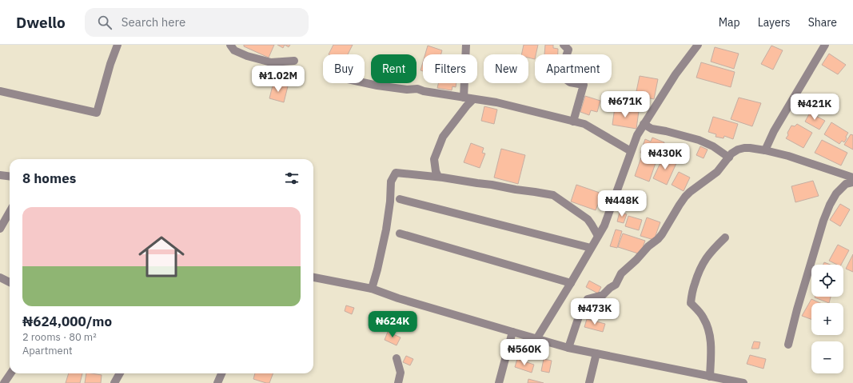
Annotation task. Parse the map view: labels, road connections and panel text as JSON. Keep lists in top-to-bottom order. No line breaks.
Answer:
{"page":{"header":"Dwello","search":"Search here","nav":["Map","Layers","Share"],"chip":["Buy","Rent","Filters","New","Apartment"],"price":["₦1.02M","₦671K","₦421K","₦430K","₦448K","₦473K","₦624K","₦560K"],"heading":"8 homes","list":[{"name":"₦624,000/mo","note":"2 rooms · 80 m² · Apartment"}],"map_buttons":["+","−"]}}
